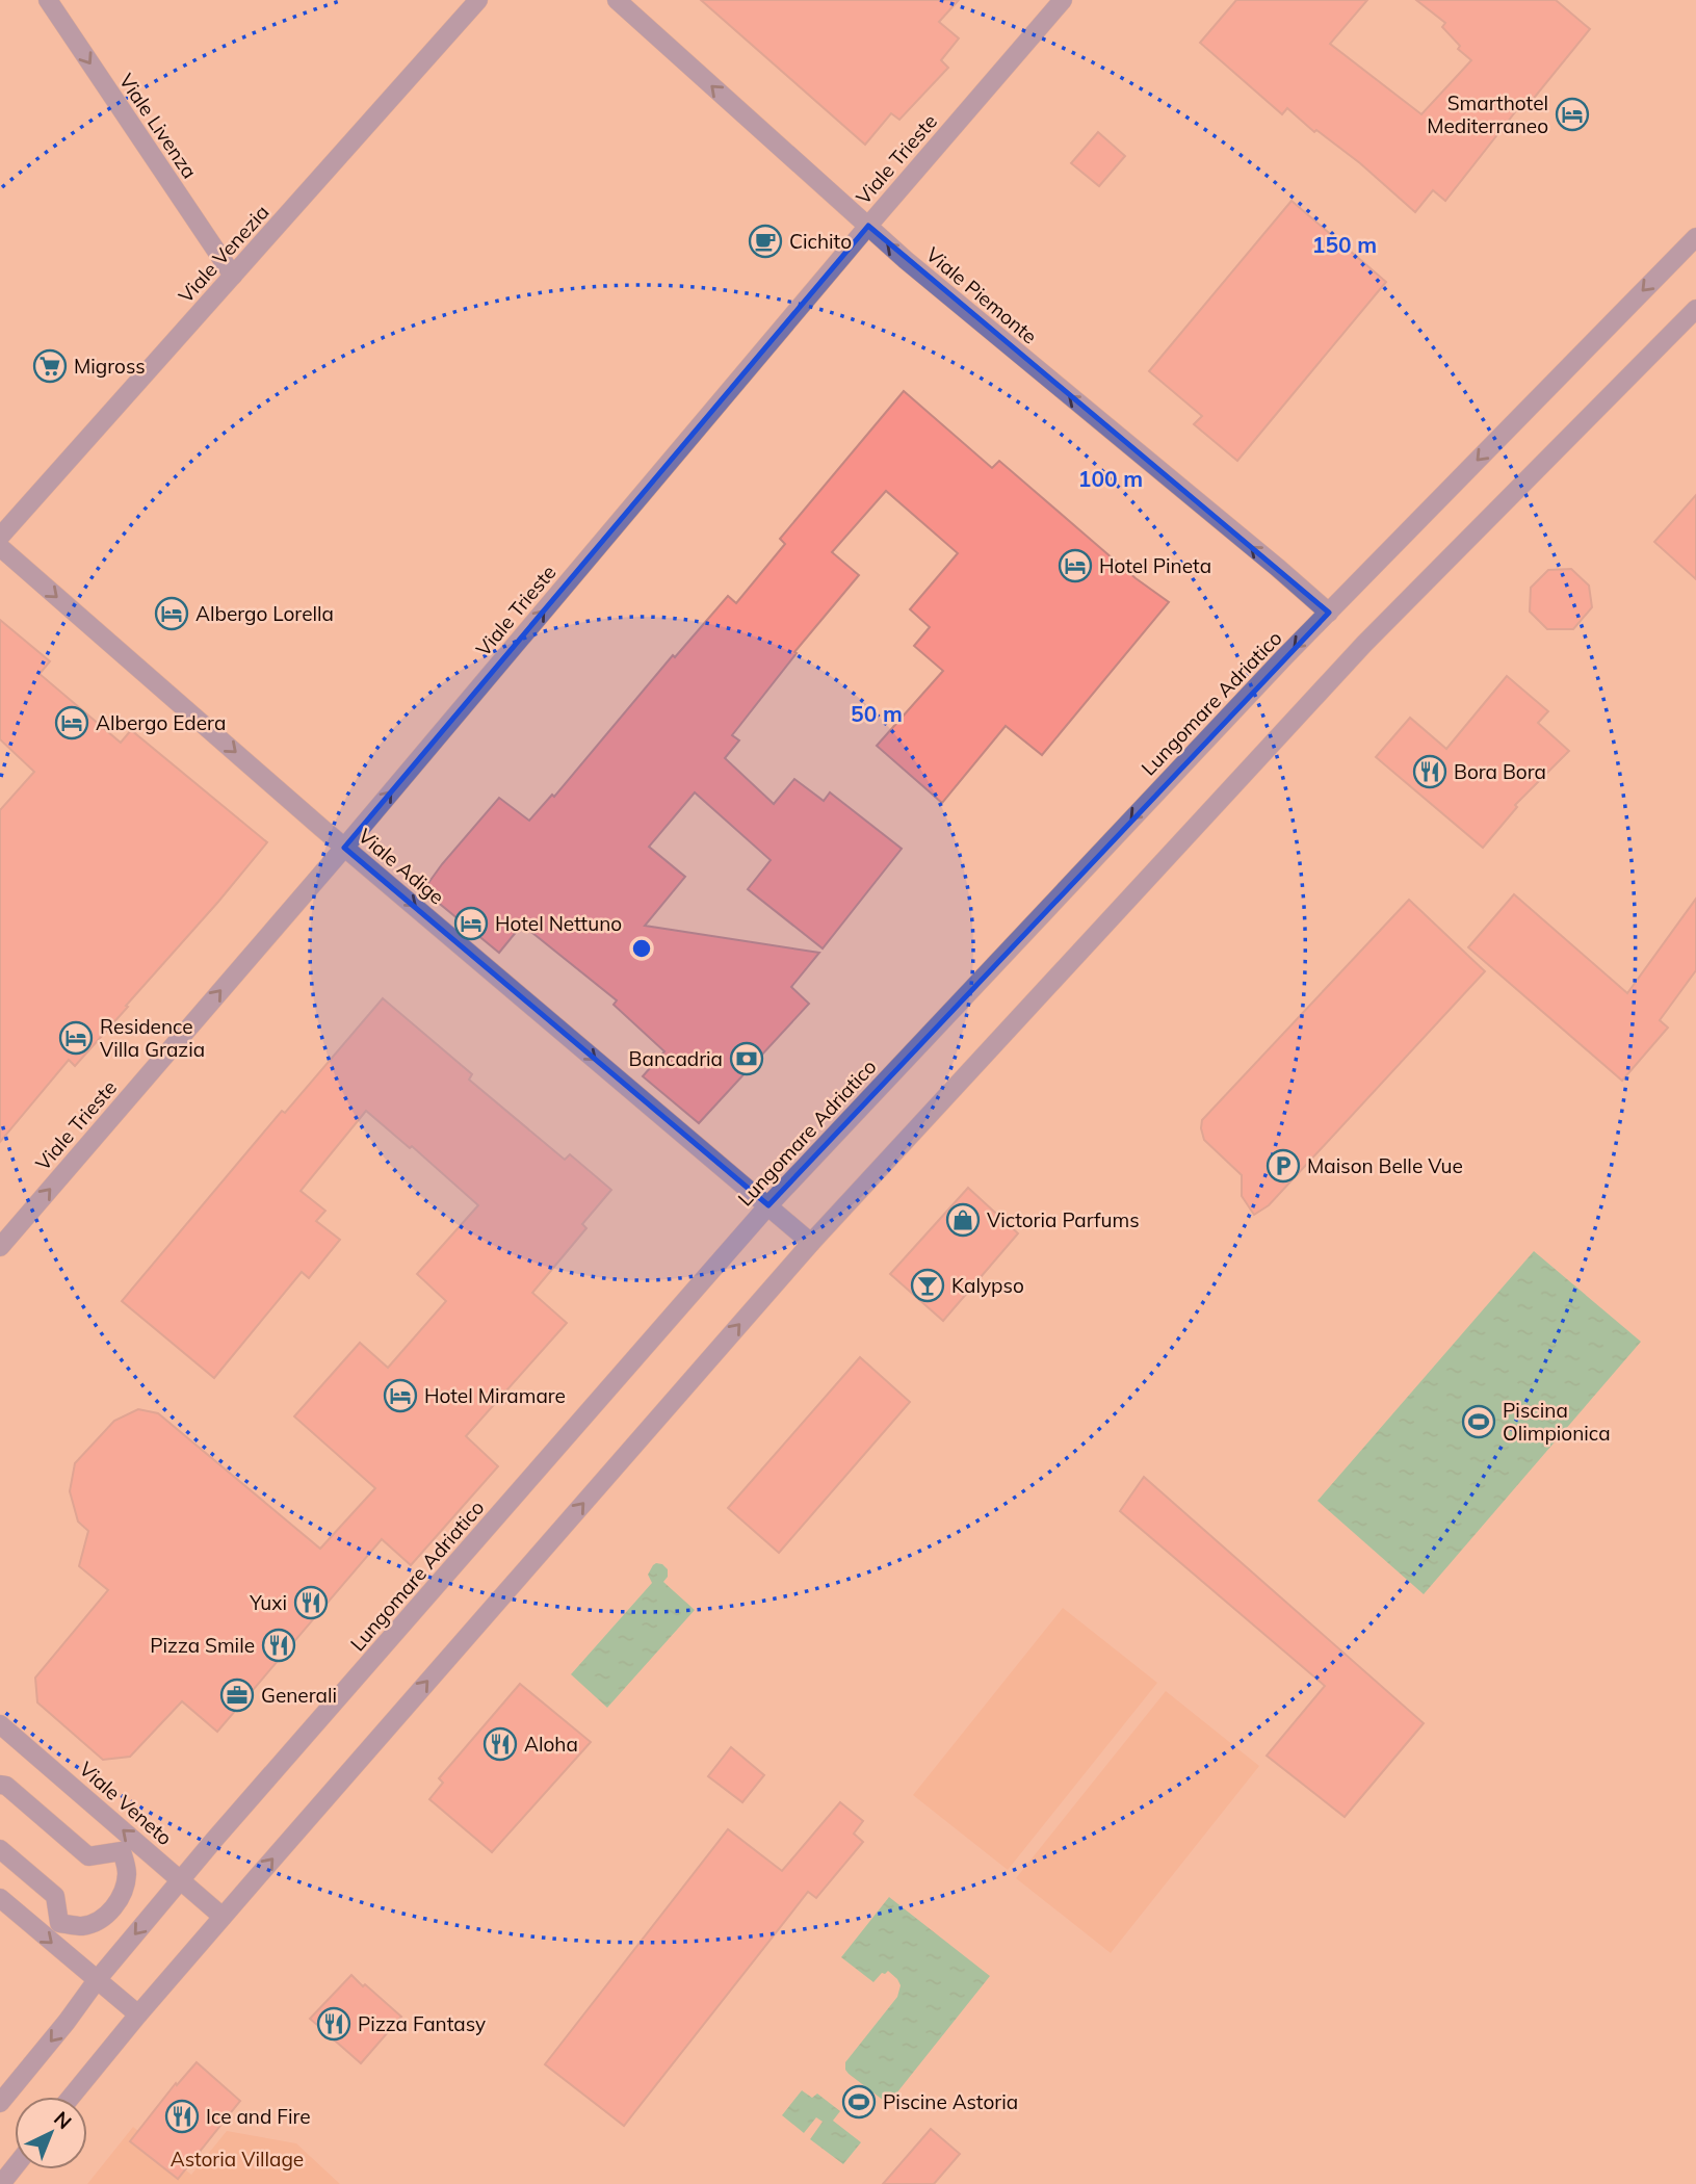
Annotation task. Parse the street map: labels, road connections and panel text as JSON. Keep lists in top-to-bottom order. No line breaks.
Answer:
{"streets":{"street":["Viale Livenza","Viale Trieste","Viale Venezia","Viale Piemonte","Lungomare Adriatico","Viale Adige","Viale Veneto"]},"crossings":[["Viale Livenza","Viale Venezia"],["Viale Trieste","Viale Piemonte"],["Viale Trieste","Viale Adige"],["Viale Piemonte","Lungomare Adriatico"],["Lungomare Adriatico","Viale Adige"],["Lungomare Adriatico","Viale Veneto"]],"one_way":["Viale Livenza","Viale Trieste","Viale Piemonte","Viale Adige"],"parks":["Astoria Village"],"places":{"hotel":["Smarthotel Mediterraneo","Hotel Pineta","Albergo Lorella","Albergo Edera","Hotel Nettuno","Residence Villa Grazia","Hotel Miramare"],"cafe":["Cichito"],"supermarket":["Migross"],"restaurant":["Bora Bora","Yuxi","Pizza Smile","Aloha","Pizza Fantasy","Ice and Fire"],"bank":["Bancadria"],"parking":["Maison Belle Vue"],"shop":["Victoria Parfums"],"bar":["Kalypso"],"sports":["Piscina Olimpionica","Piscine Astoria"],"office":["Generali"]},"north":"top right","rings":["150 m","100 m","50 m"]}
